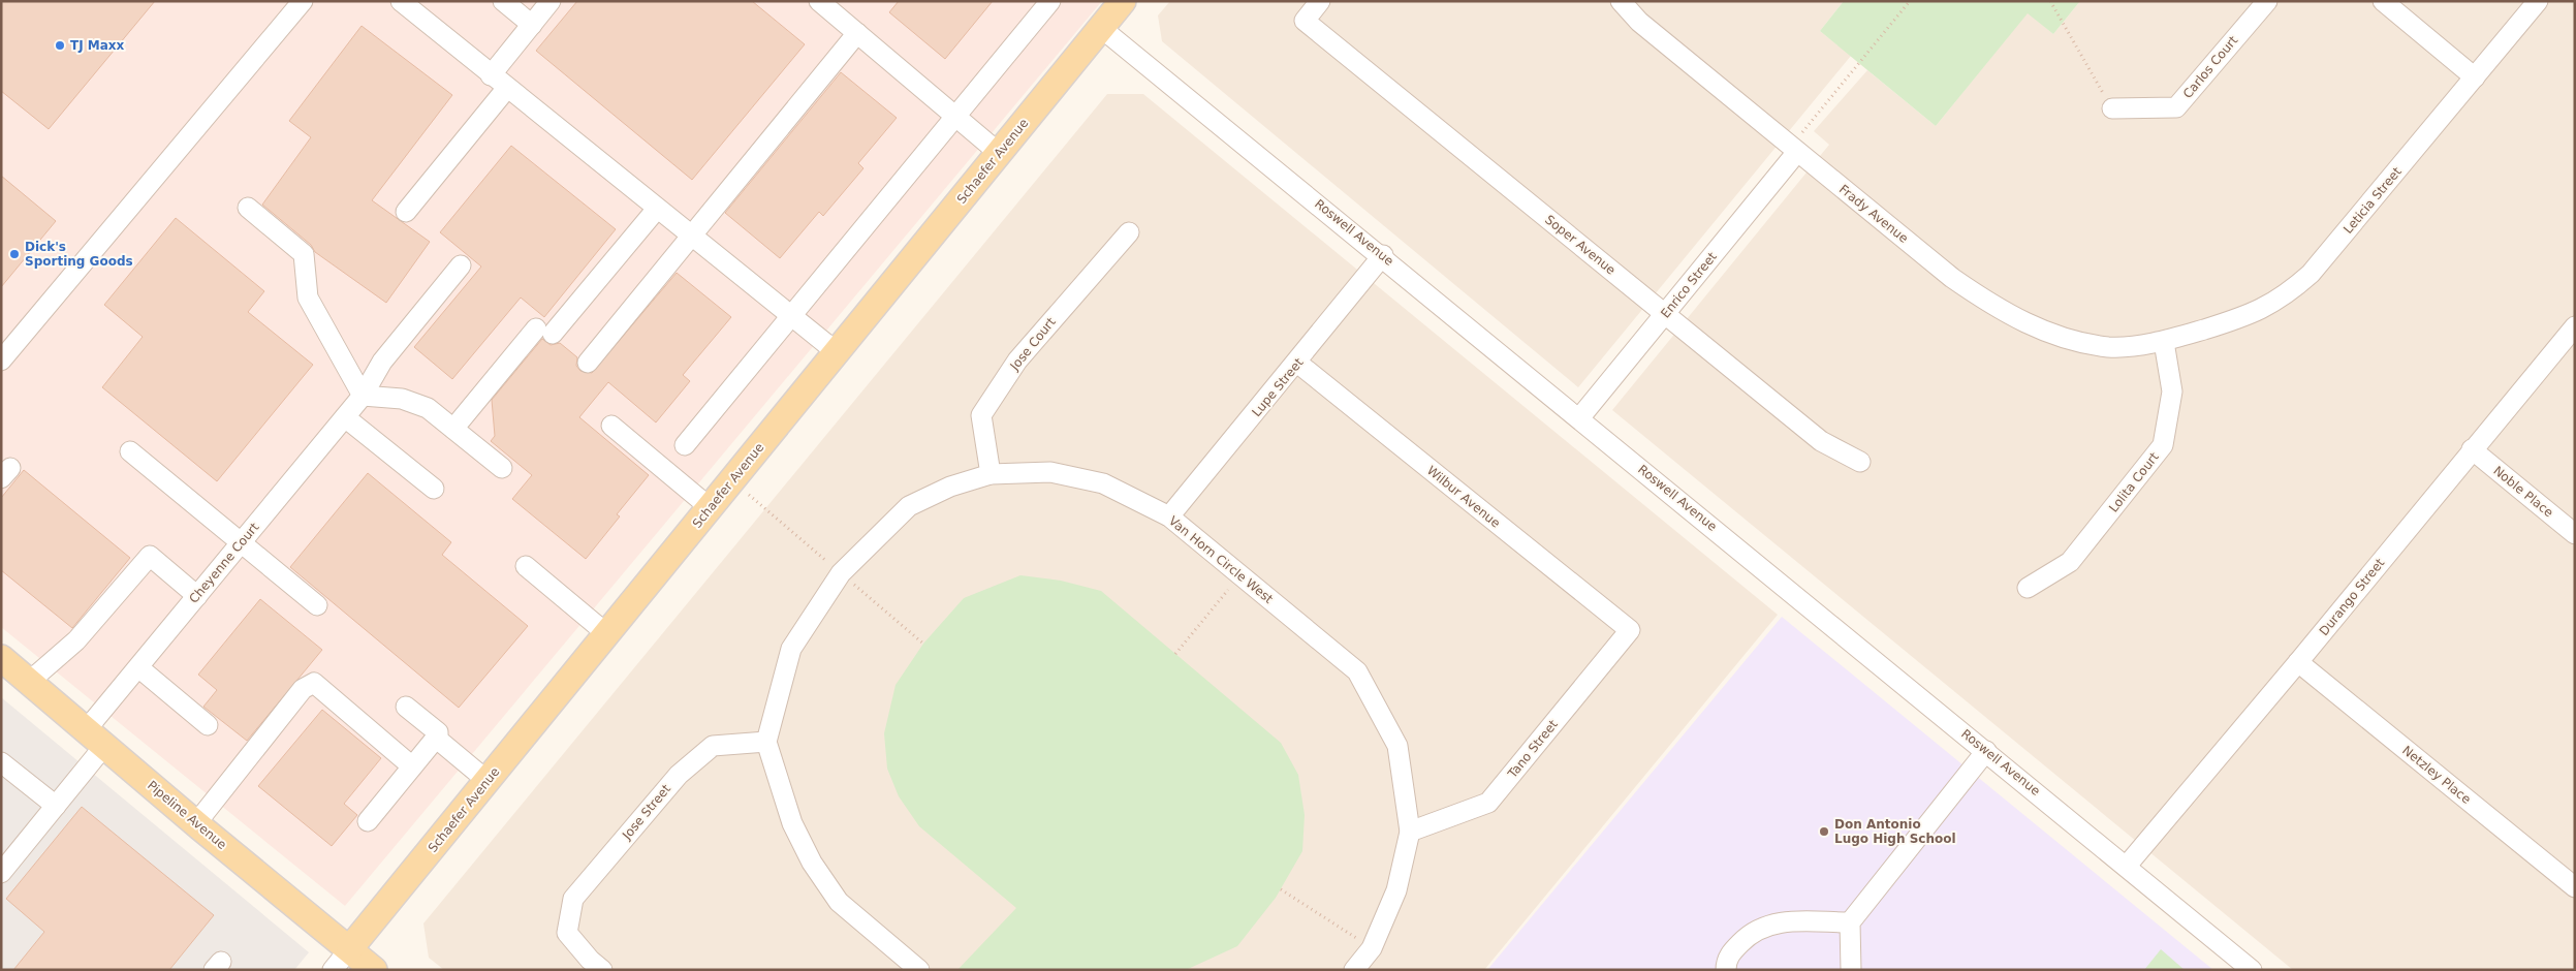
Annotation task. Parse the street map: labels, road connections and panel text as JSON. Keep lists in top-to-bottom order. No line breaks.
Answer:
{"streets":{"main road":["Schaefer Avenue","Pipeline Avenue"],"street":["Carlos Court","Leticia Street","Frady Avenue","Roswell Avenue","Soper Avenue","Enrico Street","Jose Court","Lupe Street","Lolita Court","Noble Place","Wilbur Avenue","Van Horn Circle West","Cheyenne Court","Durango Street","Tano Street","Netzley Place","Jose Street"]},"crossings":[["Schaefer Avenue","Roswell Avenue"],["Schaefer Avenue","Pipeline Avenue"],["Leticia Street","Frady Avenue"],["Leticia Street","Lolita Court"],["Frady Avenue","Enrico Street"],["Frady Avenue","Lolita Court"],["Roswell Avenue","Enrico Street"],["Roswell Avenue","Lupe Street"],["Roswell Avenue","Durango Street"],["Soper Avenue","Enrico Street"],["Jose Court","Van Horn Circle West"],["Lupe Street","Wilbur Avenue"],["Lupe Street","Van Horn Circle West"],["Noble Place","Durango Street"],["Wilbur Avenue","Tano Street"],["Van Horn Circle West","Tano Street"],["Van Horn Circle West","Jose Street"],["Cheyenne Court","Pipeline Avenue"],["Durango Street","Netzley Place"]],"places":["TJ Maxx","Dick's Sporting Goods","Don Antonio Lugo High School"]}
